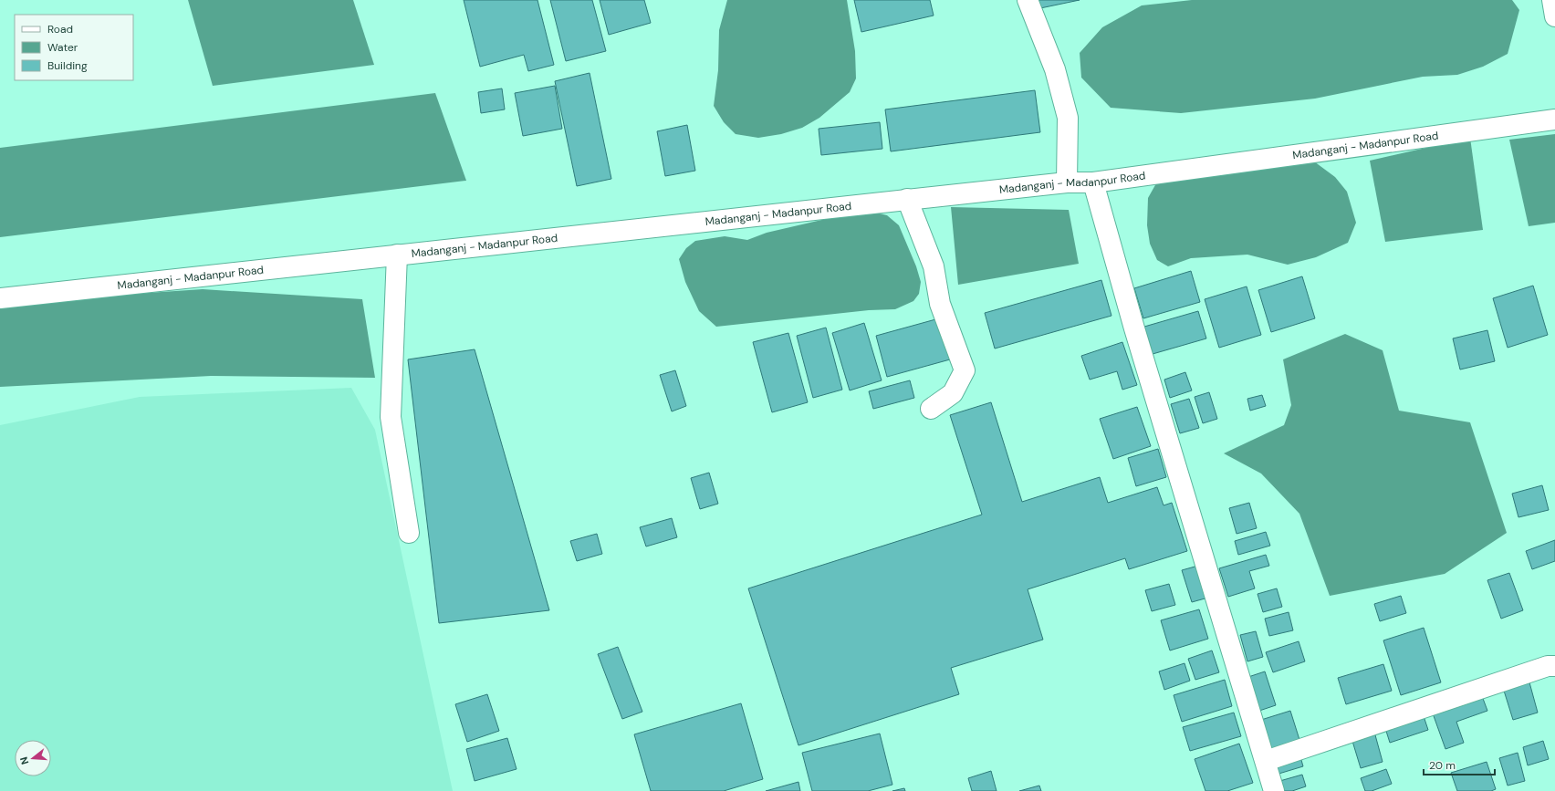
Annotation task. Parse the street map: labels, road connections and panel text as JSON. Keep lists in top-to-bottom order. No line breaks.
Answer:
{"streets":{"main road":["Madanganj - Madanpur Road"]},"legend":["Road","Water","Building"],"scale_bar":"20 m","north":"left"}
